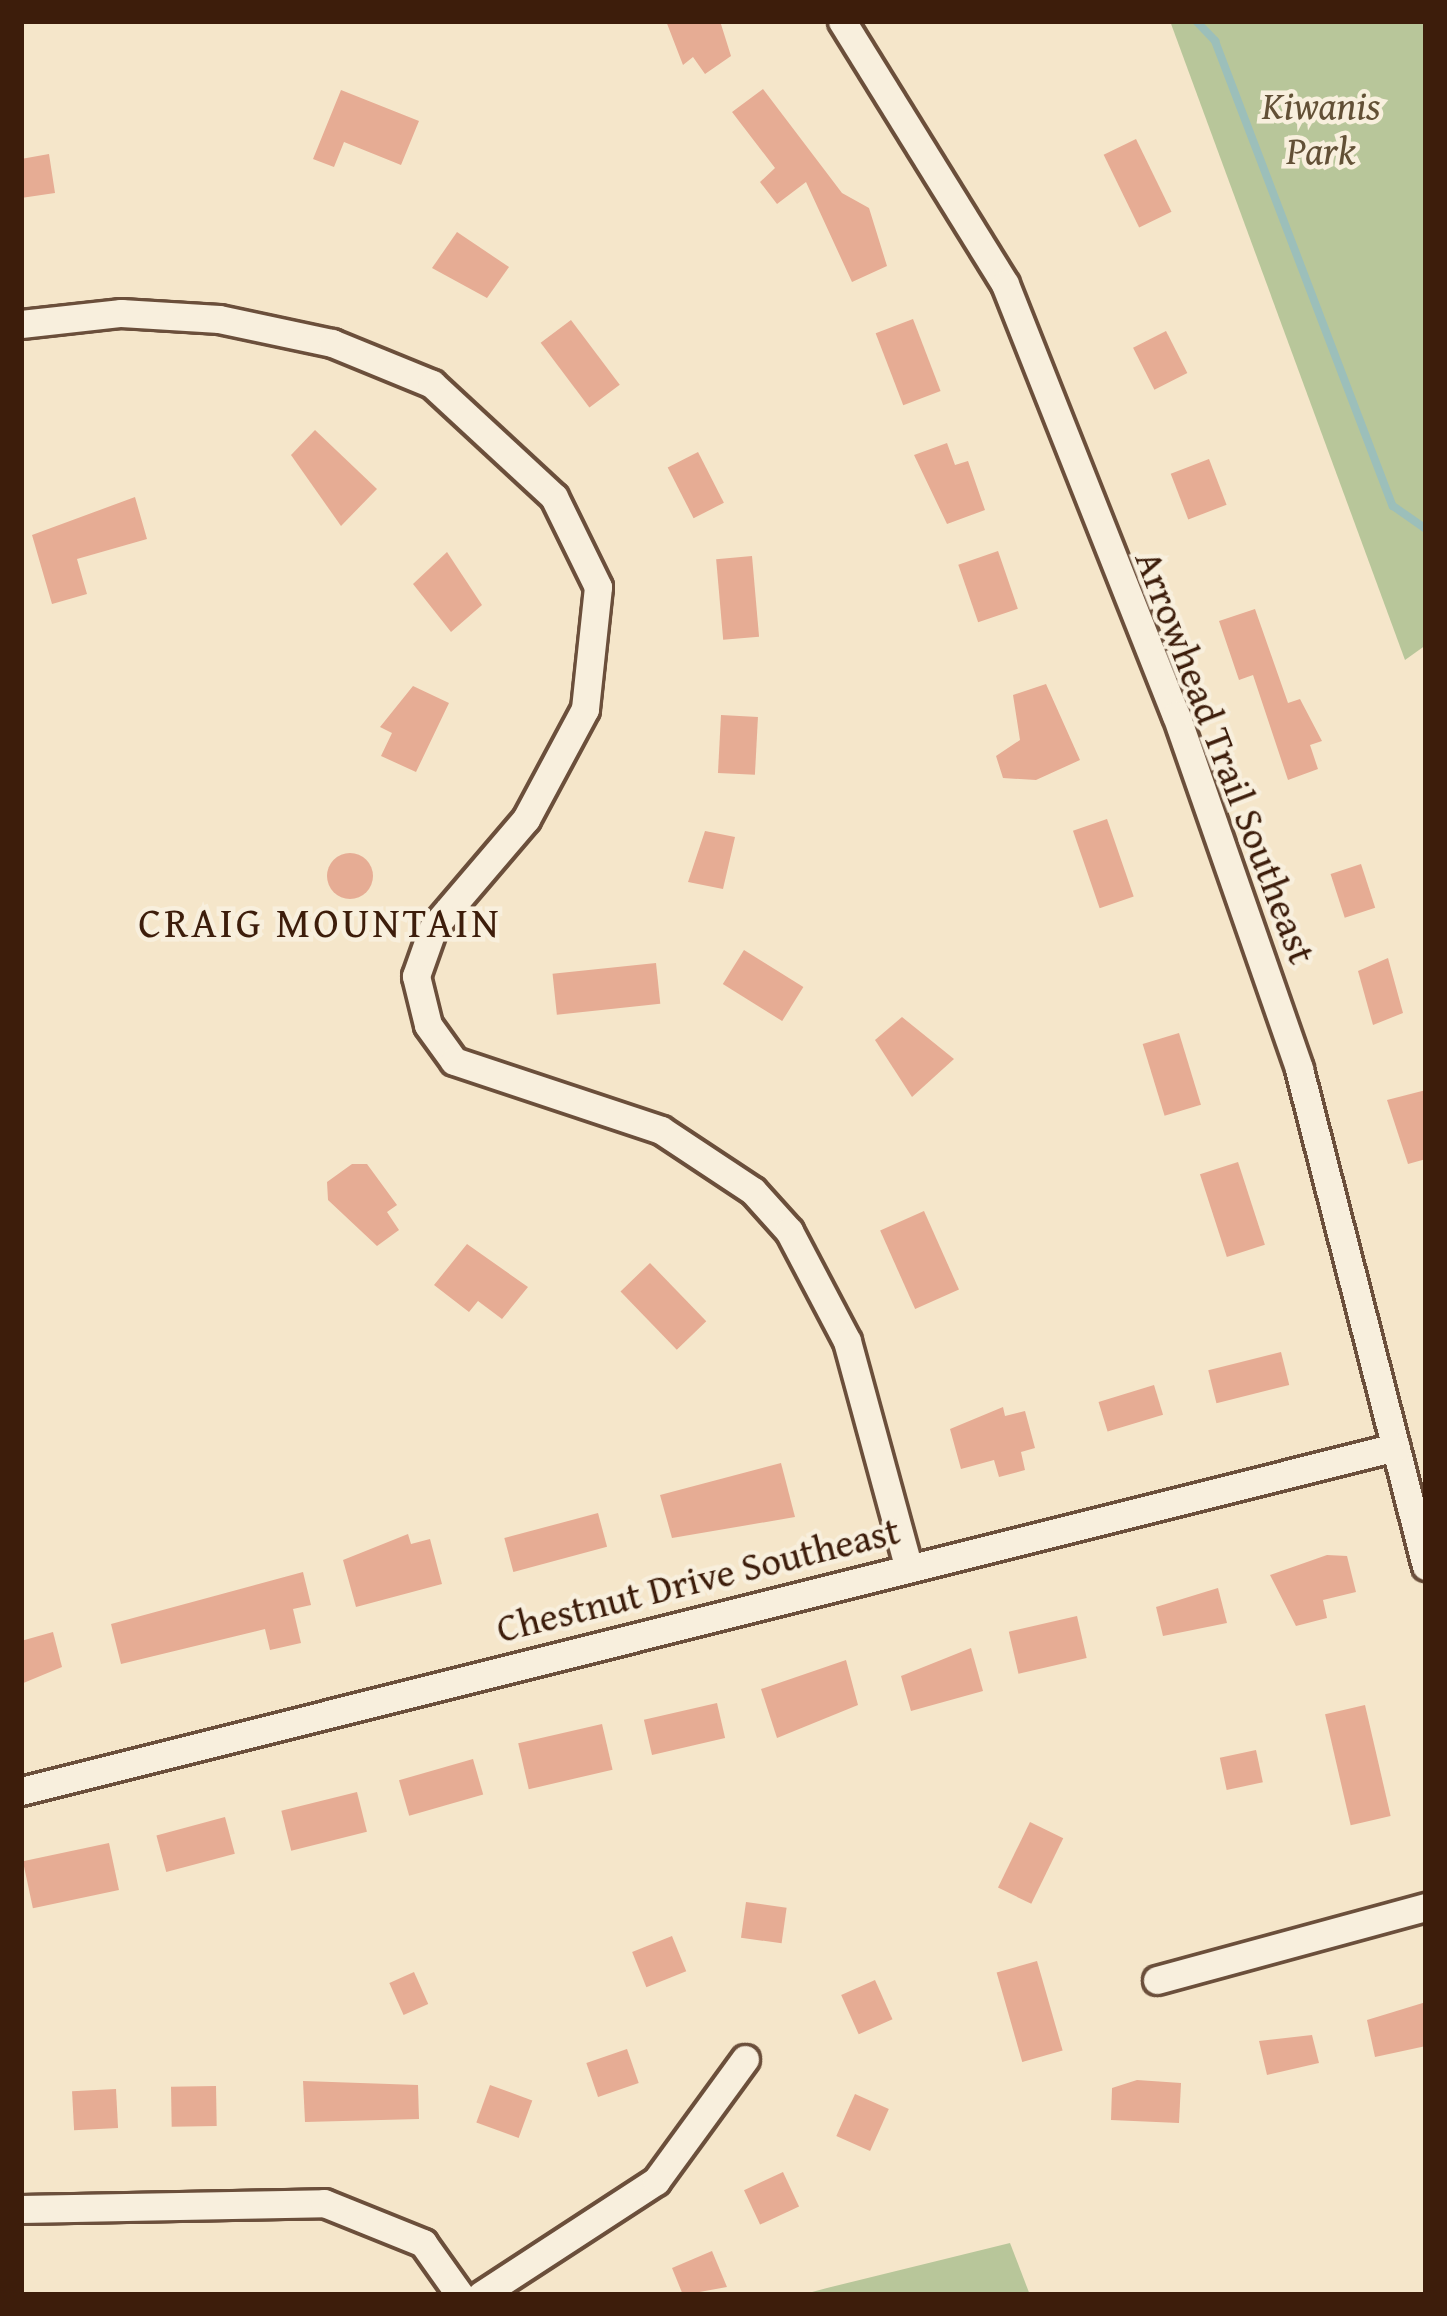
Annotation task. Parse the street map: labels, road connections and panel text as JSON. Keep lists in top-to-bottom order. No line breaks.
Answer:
{"streets":{"street":["Arrowhead Trail Southeast","Chestnut Drive Southeast"]},"crossings":[["Arrowhead Trail Southeast","Chestnut Drive Southeast"]],"districts":["CRAIG MOUNTAIN"],"parks":["Kiwanis Park"]}
